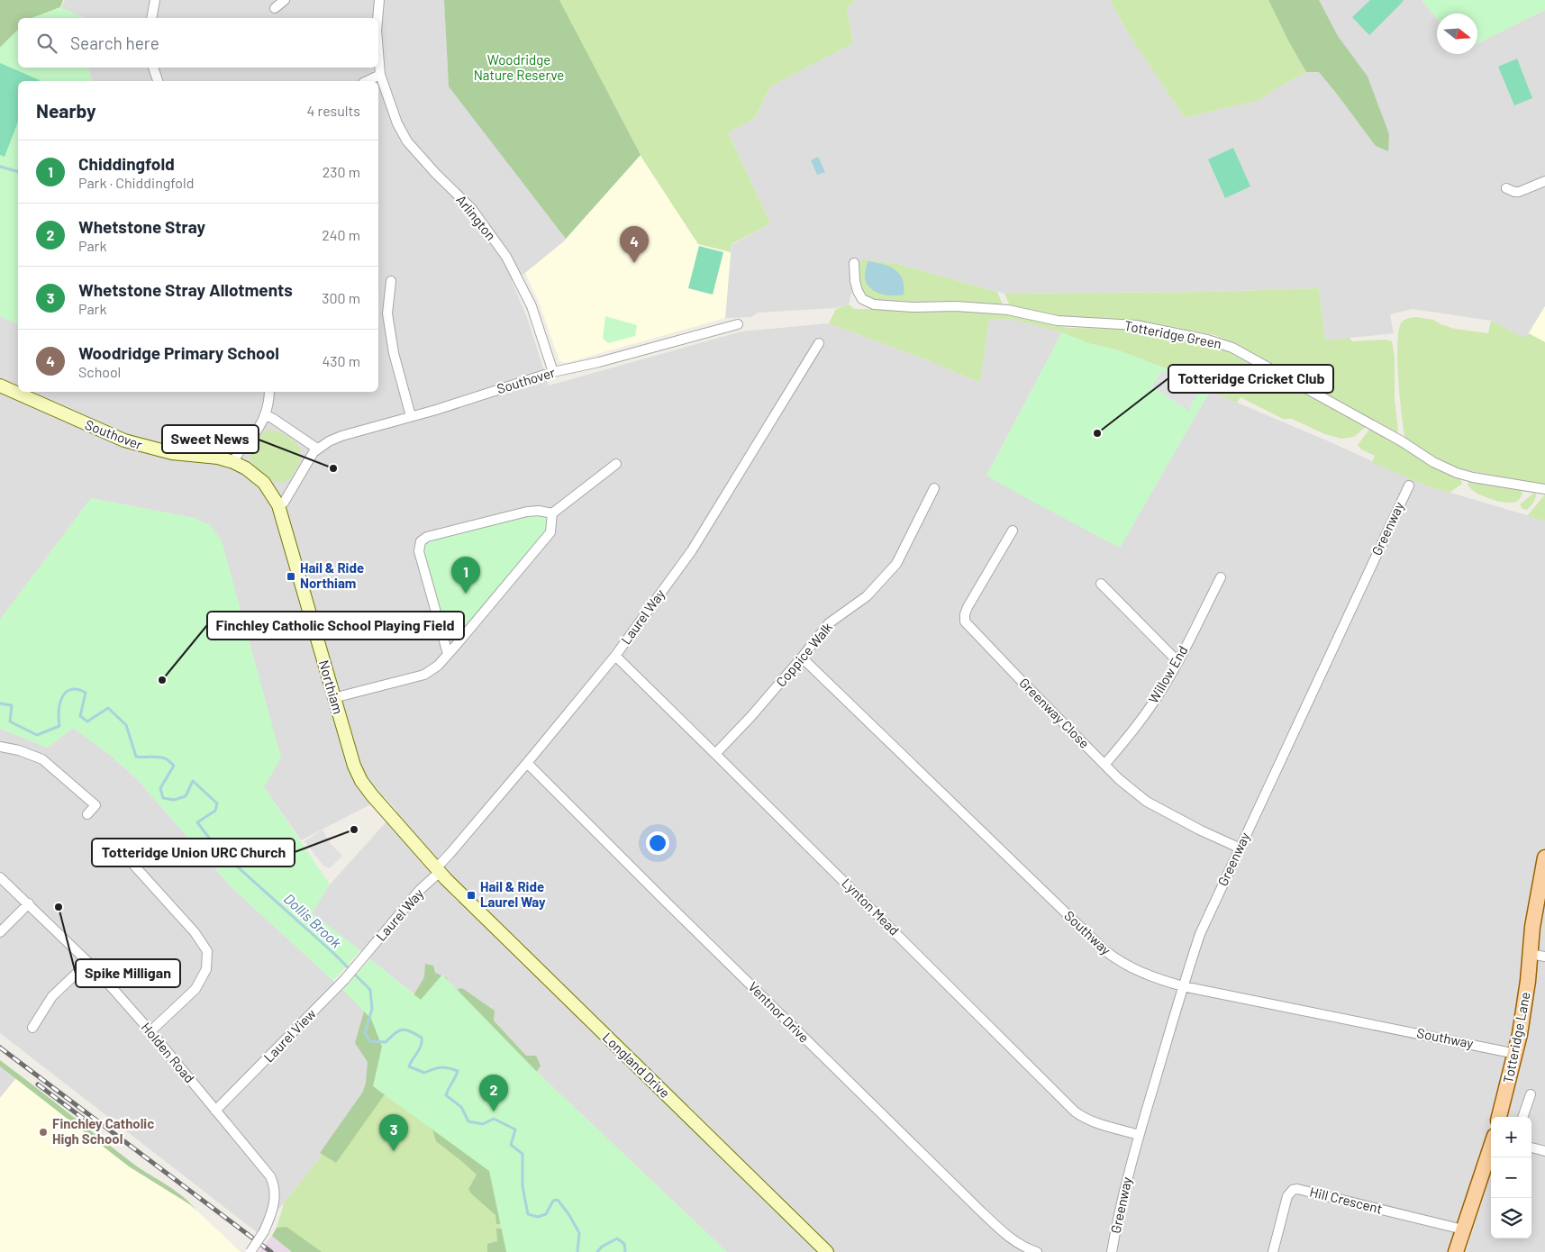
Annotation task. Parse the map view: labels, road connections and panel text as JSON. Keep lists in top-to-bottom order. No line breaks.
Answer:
{"streets":{"main road":["Totteridge Lane"],"street":["Arlington","Totteridge Green","Southover","Greenway","Laurel Way","Coppice Walk","Willow End","Northiam","Greenway Close","Lynton Mead","Southway","Ventnor Drive","Laurel View","Holden Road","Longland Drive","Hill Crescent"]},"crossings":[["Arlington","Southover"],["Southover","Northiam"],["Greenway","Greenway Close"],["Greenway","Lynton Mead"],["Greenway","Southway"],["Laurel Way","Northiam"],["Laurel Way","Lynton Mead"],["Laurel Way","Ventnor Drive"],["Laurel Way","Laurel View"],["Laurel Way","Longland Drive"],["Coppice Walk","Lynton Mead"],["Coppice Walk","Southway"],["Willow End","Greenway Close"],["Northiam","Longland Drive"],["Southway","Totteridge Lane"],["Laurel View","Holden Road"]],"water":["Dollis Brook"],"parks":["Woodridge Nature Reserve"],"places":{"other":["Totteridge Cricket Club","Sweet News","Finchley Catholic School Playing Field","Totteridge Union URC Church","Spike Milligan","Finchley Catholic High School"],"transit":["Hail & Ride Northiam","Hail & Ride Laurel Way"]},"north":"right","page":{"search":"Search here","heading":["Nearby","4 results"],"list":[{"mark":"1","name":"Chiddingfold","note":"Park · Chiddingfold","value":"230 m"},{"mark":"2","name":"Whetstone Stray","note":"Park","value":"240 m"},{"mark":"3","name":"Whetstone Stray Allotments","note":"Park","value":"300 m"},{"mark":"4","name":"Woodridge Primary School","note":"School","value":"430 m"}],"pins":["4","1","2","3"],"map_buttons":["+","−"]}}
